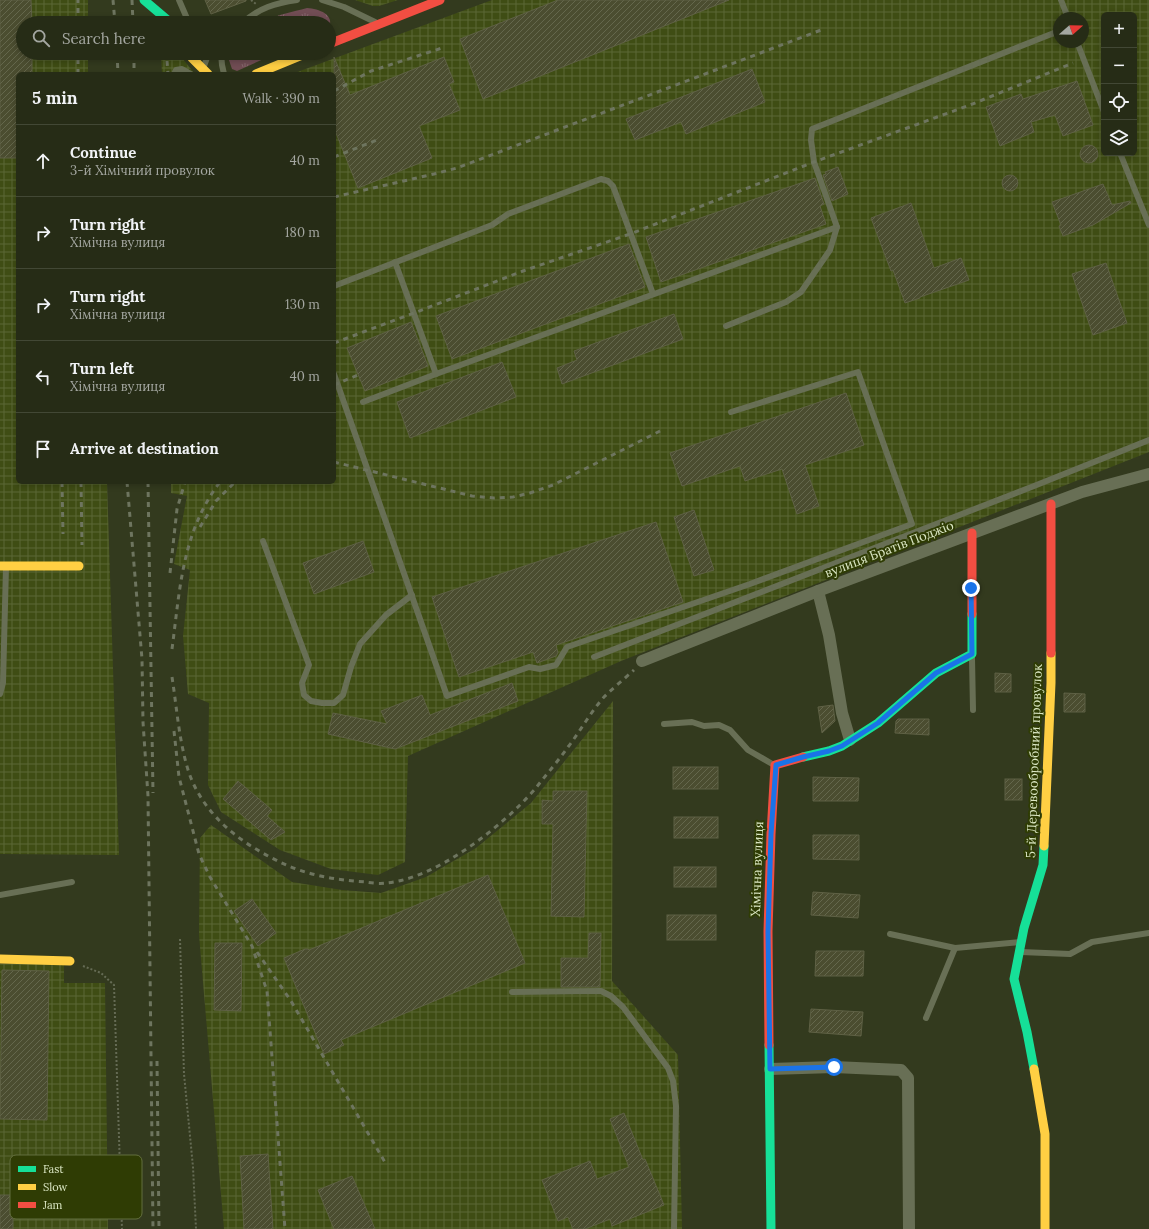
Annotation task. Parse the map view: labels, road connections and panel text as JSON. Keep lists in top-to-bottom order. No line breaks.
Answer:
{"streets":{"street":["вулиця Братів Поджіо","5-й Деревообробний провулок","Хімічна вулиця"]},"crossings":[["вулиця Братів Поджіо","5-й Деревообробний провулок"]],"legend":["Fast","Slow","Jam"],"north":"right","page":{"map_buttons":["+","−"],"search":"Search here","heading":["5 min","Walk · 390 m"],"list":[["Continue","3-й Хімічний провулок","40 m"],["Turn right","Хімічна вулиця","180 m"],["Turn right","Хімічна вулиця","130 m"],["Turn left","Хімічна вулиця","40 m"],"Arrive at destination"]}}
